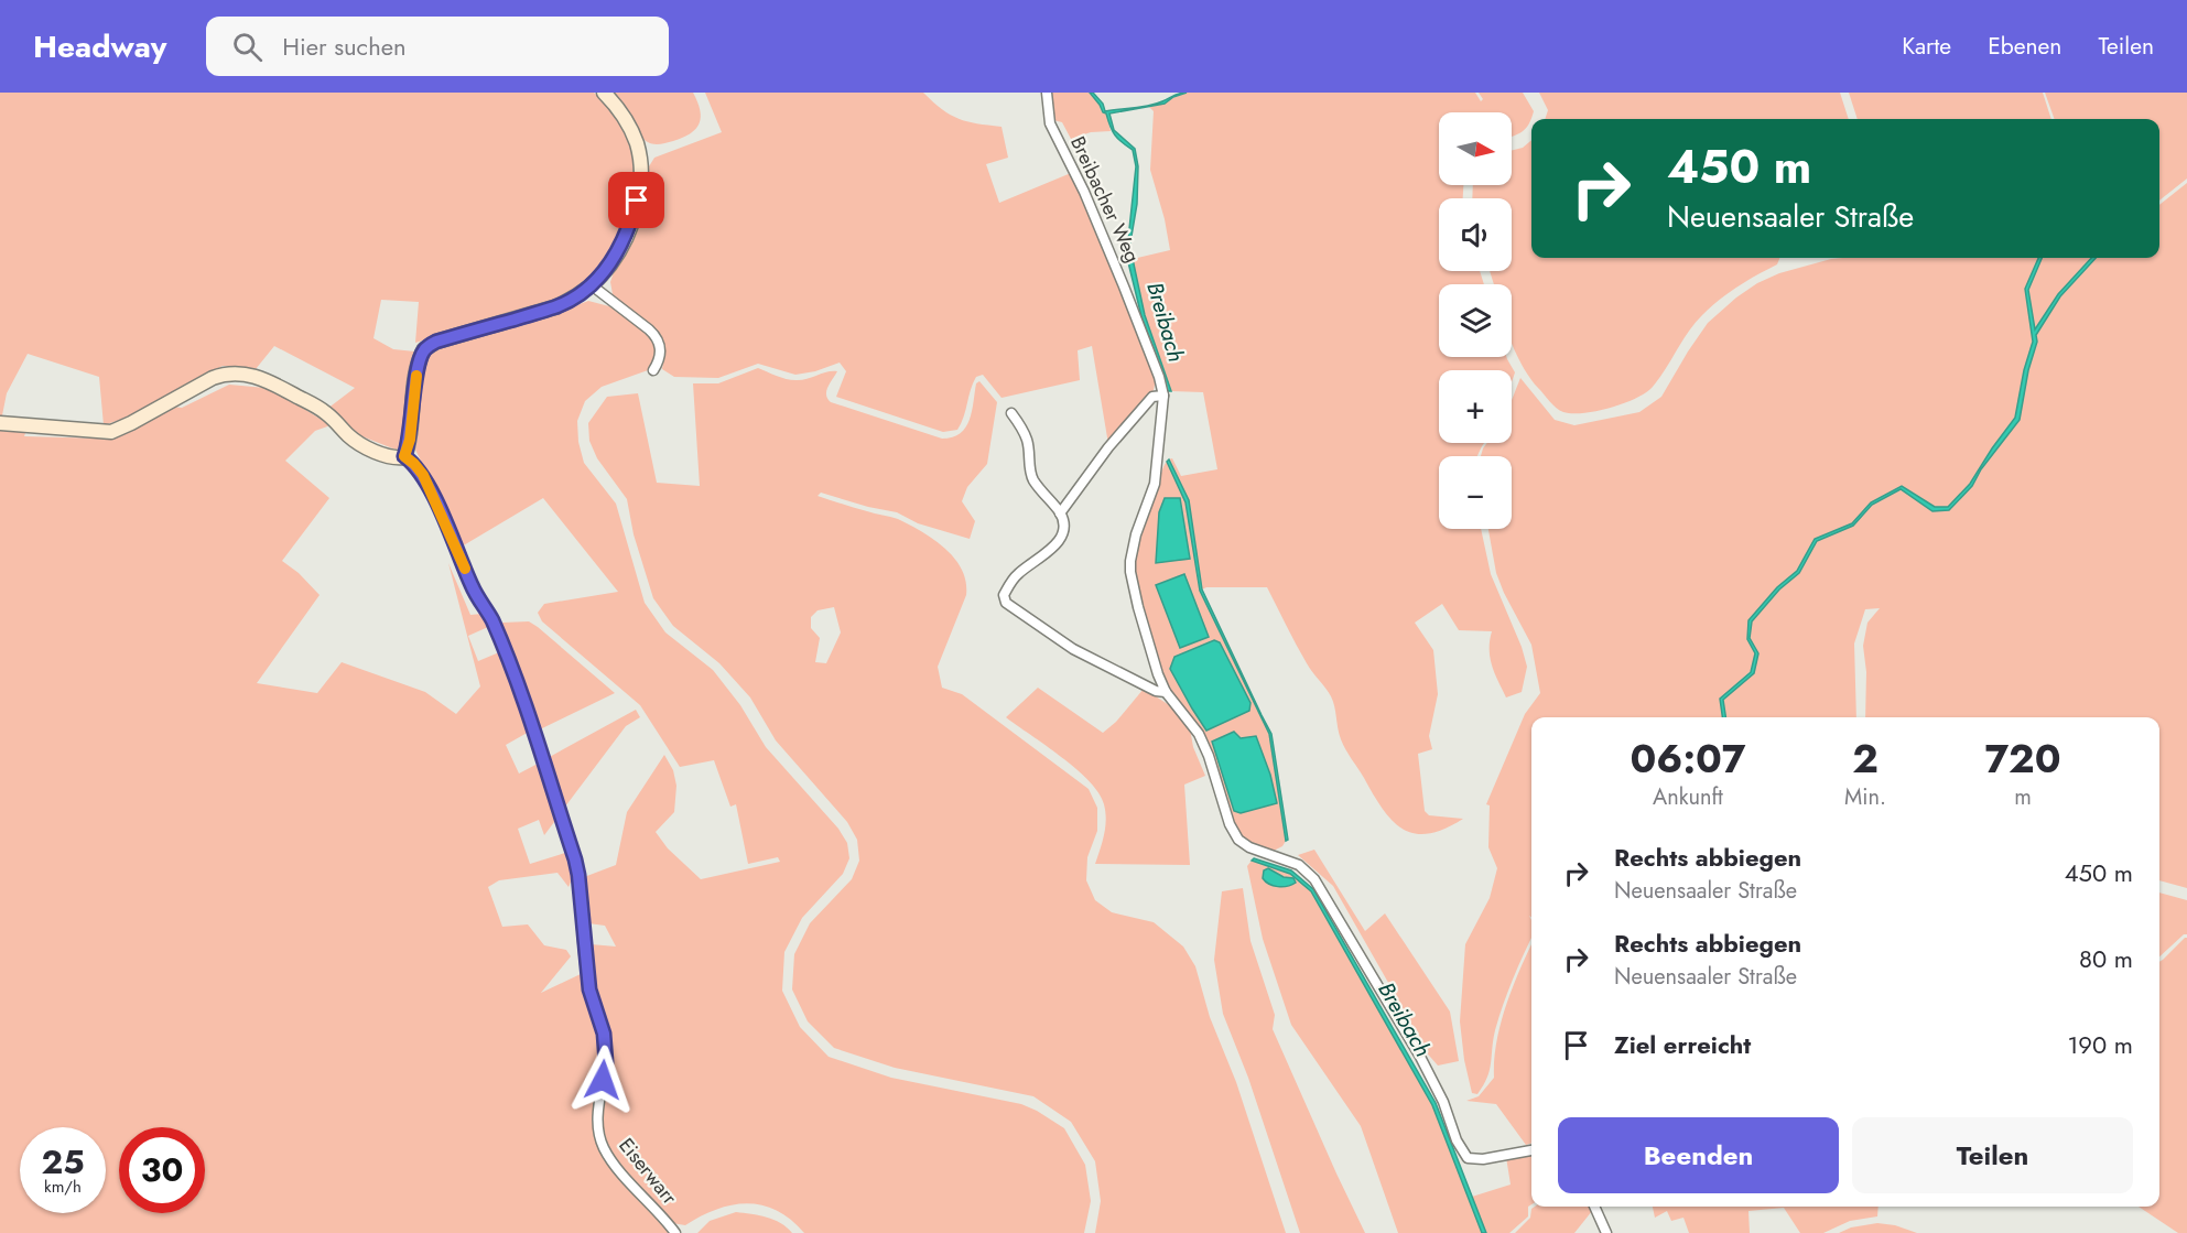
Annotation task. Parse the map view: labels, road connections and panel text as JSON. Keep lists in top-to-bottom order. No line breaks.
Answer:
{"streets":{"street":["Breibacher Weg","Eiserwarr"]},"water":["Breibach"],"north":"right","page":{"header":"Headway","search":"Hier suchen","nav":["Karte","Ebenen","Teilen"],"map_buttons":["+","−"],"turn":["450 m","Neuensaaler Straße"],"eta":["06:07","Ankunft","2","Min.","720","m"],"list":[{"name":"Rechts abbiegen","note":"Neuensaaler Straße","value":"450 m"},{"name":"Rechts abbiegen","note":"Neuensaaler Straße","value":"80 m"},{"name":"Ziel erreicht","value":"190 m"}],"buttons":["Beenden","Teilen"],"speed":"25 km/h","limit":"30"}}
